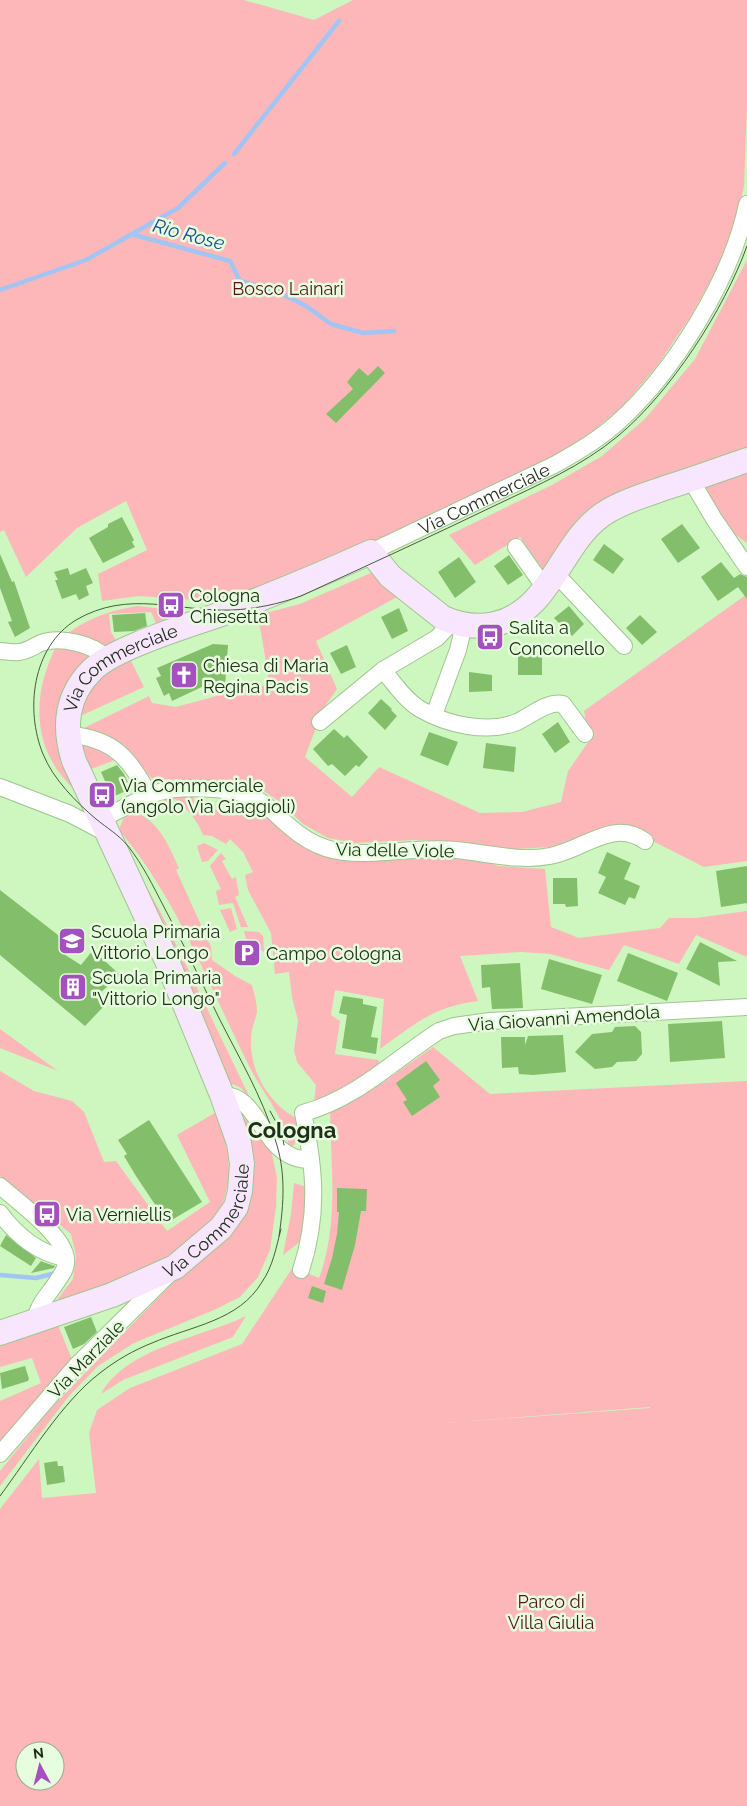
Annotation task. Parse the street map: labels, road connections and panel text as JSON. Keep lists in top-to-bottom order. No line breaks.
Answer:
{"streets":{"main road":["Via Commerciale"],"street":["Via delle Viole","Via Giovanni Amendola","Via Marziale"]},"crossings":[["Via Commerciale","Via delle Viole"],["Via Commerciale","Via Marziale"]],"districts":["Cologna"],"water":["Rio Rose"],"parks":["Bosco Lainari","Parco di Villa Giulia"],"places":{"bus stop":["Cologna Chiesetta","Salita a Conconello","Via Commerciale (angolo Via Giaggioli)","Via Verniellis"],"church":["Chiesa di Maria Regina Pacis"],"school or university":["Scuola Primaria Vittorio Longo"],"parking":["Campo Cologna"],"building":["Scuola Primaria \"Vittorio Longo\""]},"north":"top"}
